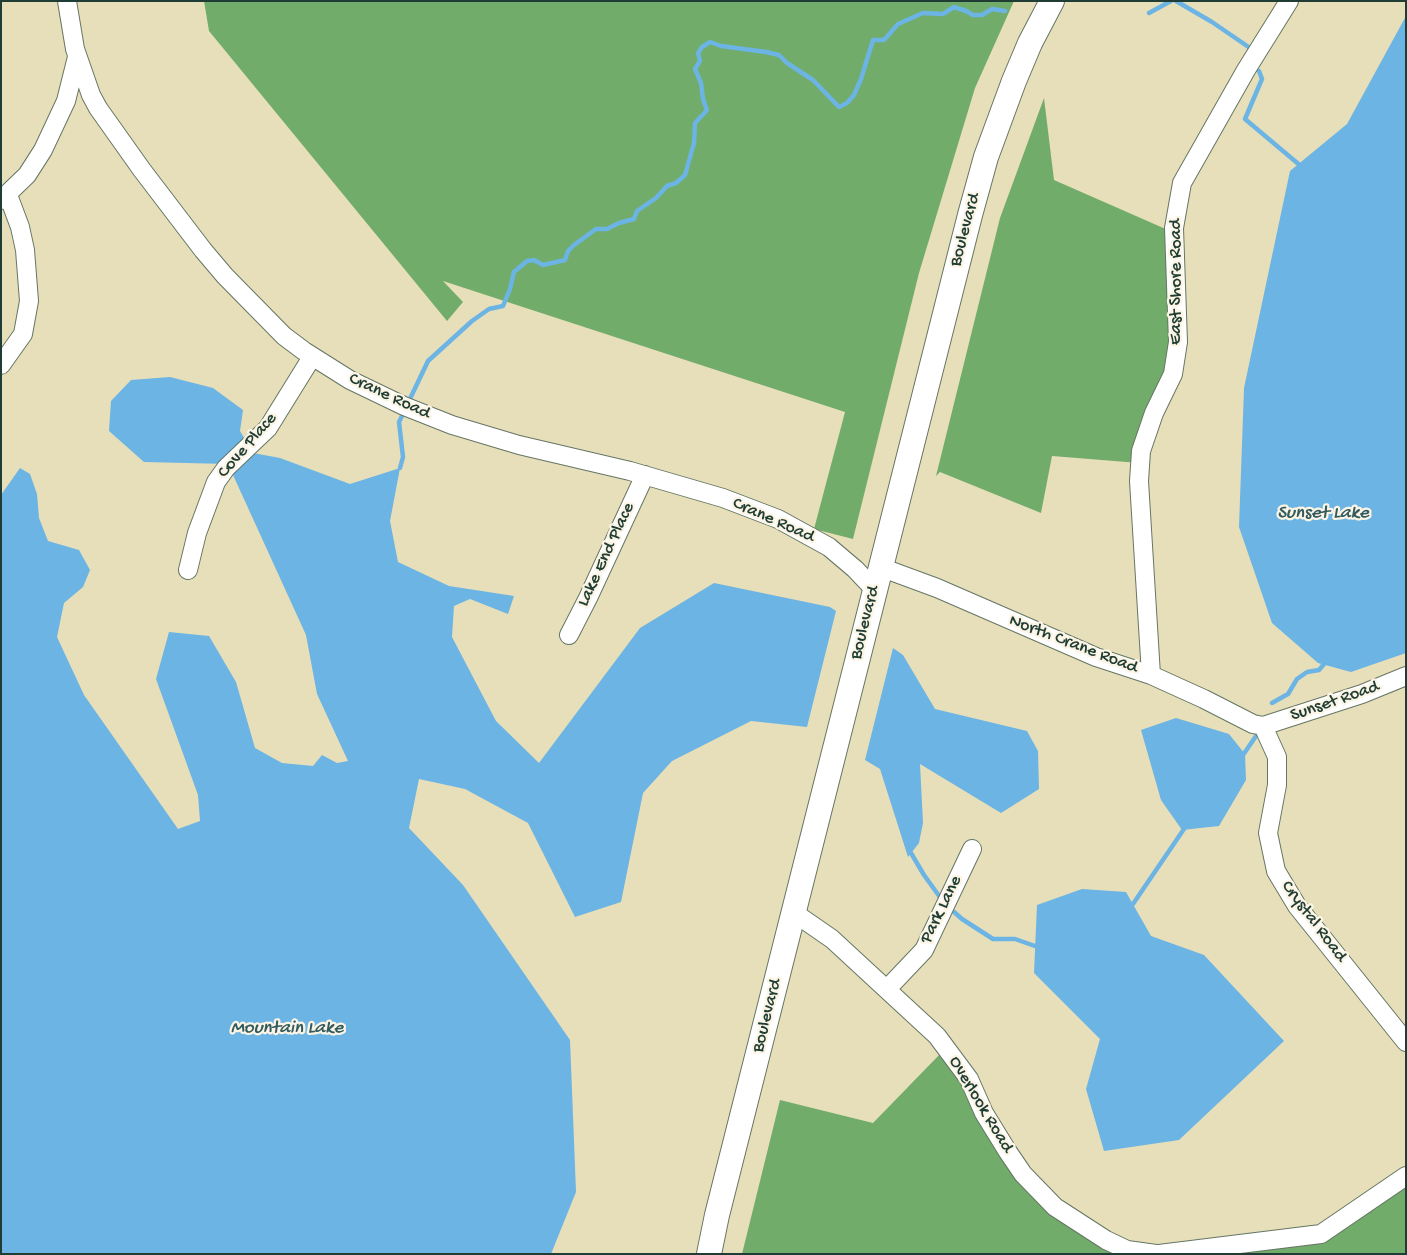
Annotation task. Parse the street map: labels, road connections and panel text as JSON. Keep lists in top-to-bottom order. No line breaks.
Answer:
{"streets":{"main road":["Boulevard"],"street":["East Shore Road","Crane Road","Cove Place","Lake End Place","North Crane Road","Sunset Road","Park Lane","Crystal Road","Overlook Road"]},"crossings":[["Boulevard","Crane Road"],["Boulevard","North Crane Road"],["Boulevard","Overlook Road"],["East Shore Road","North Crane Road"],["Crane Road","Cove Place"],["Crane Road","Lake End Place"],["North Crane Road","Sunset Road"],["North Crane Road","Crystal Road"],["Sunset Road","Crystal Road"],["Park Lane","Overlook Road"]],"water":["Sunset Lake","Mountain Lake"]}
